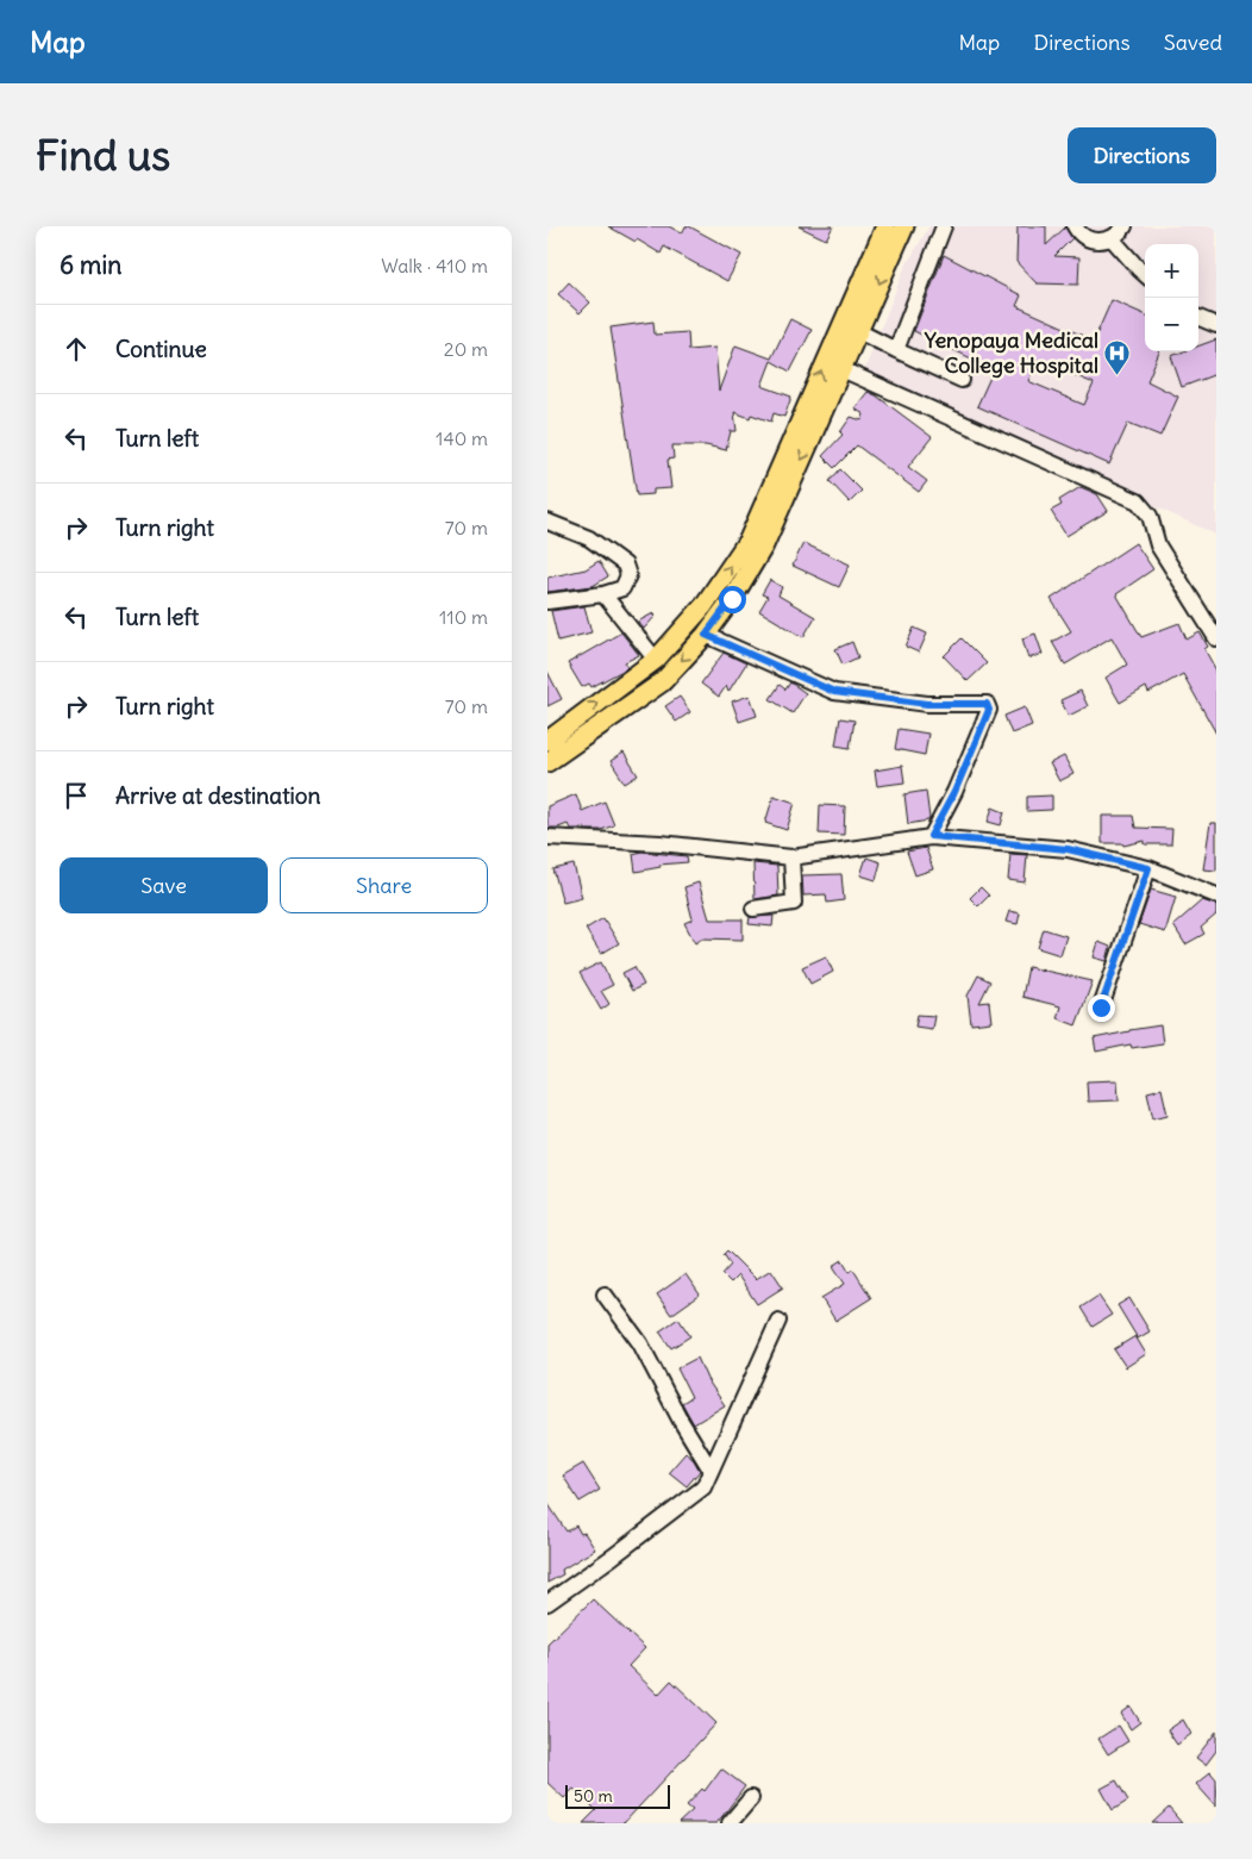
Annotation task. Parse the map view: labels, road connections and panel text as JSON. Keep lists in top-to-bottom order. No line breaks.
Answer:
{"places":{"hospital":["Yenopaya Medical College Hospital"]},"scale_bar":"50 m","page":{"header":"Map","nav":["Map","Directions","Saved"],"buttons":["Directions",["Save","Share"]],"title":"Find us","heading":["6 min","Walk · 410 m"],"map_buttons":["+","−"],"list":[["Continue","20 m"],["Turn left","140 m"],["Turn right","70 m"],["Turn left","110 m"],["Turn right","70 m"],"Arrive at destination"],"scale":"50 m"}}
